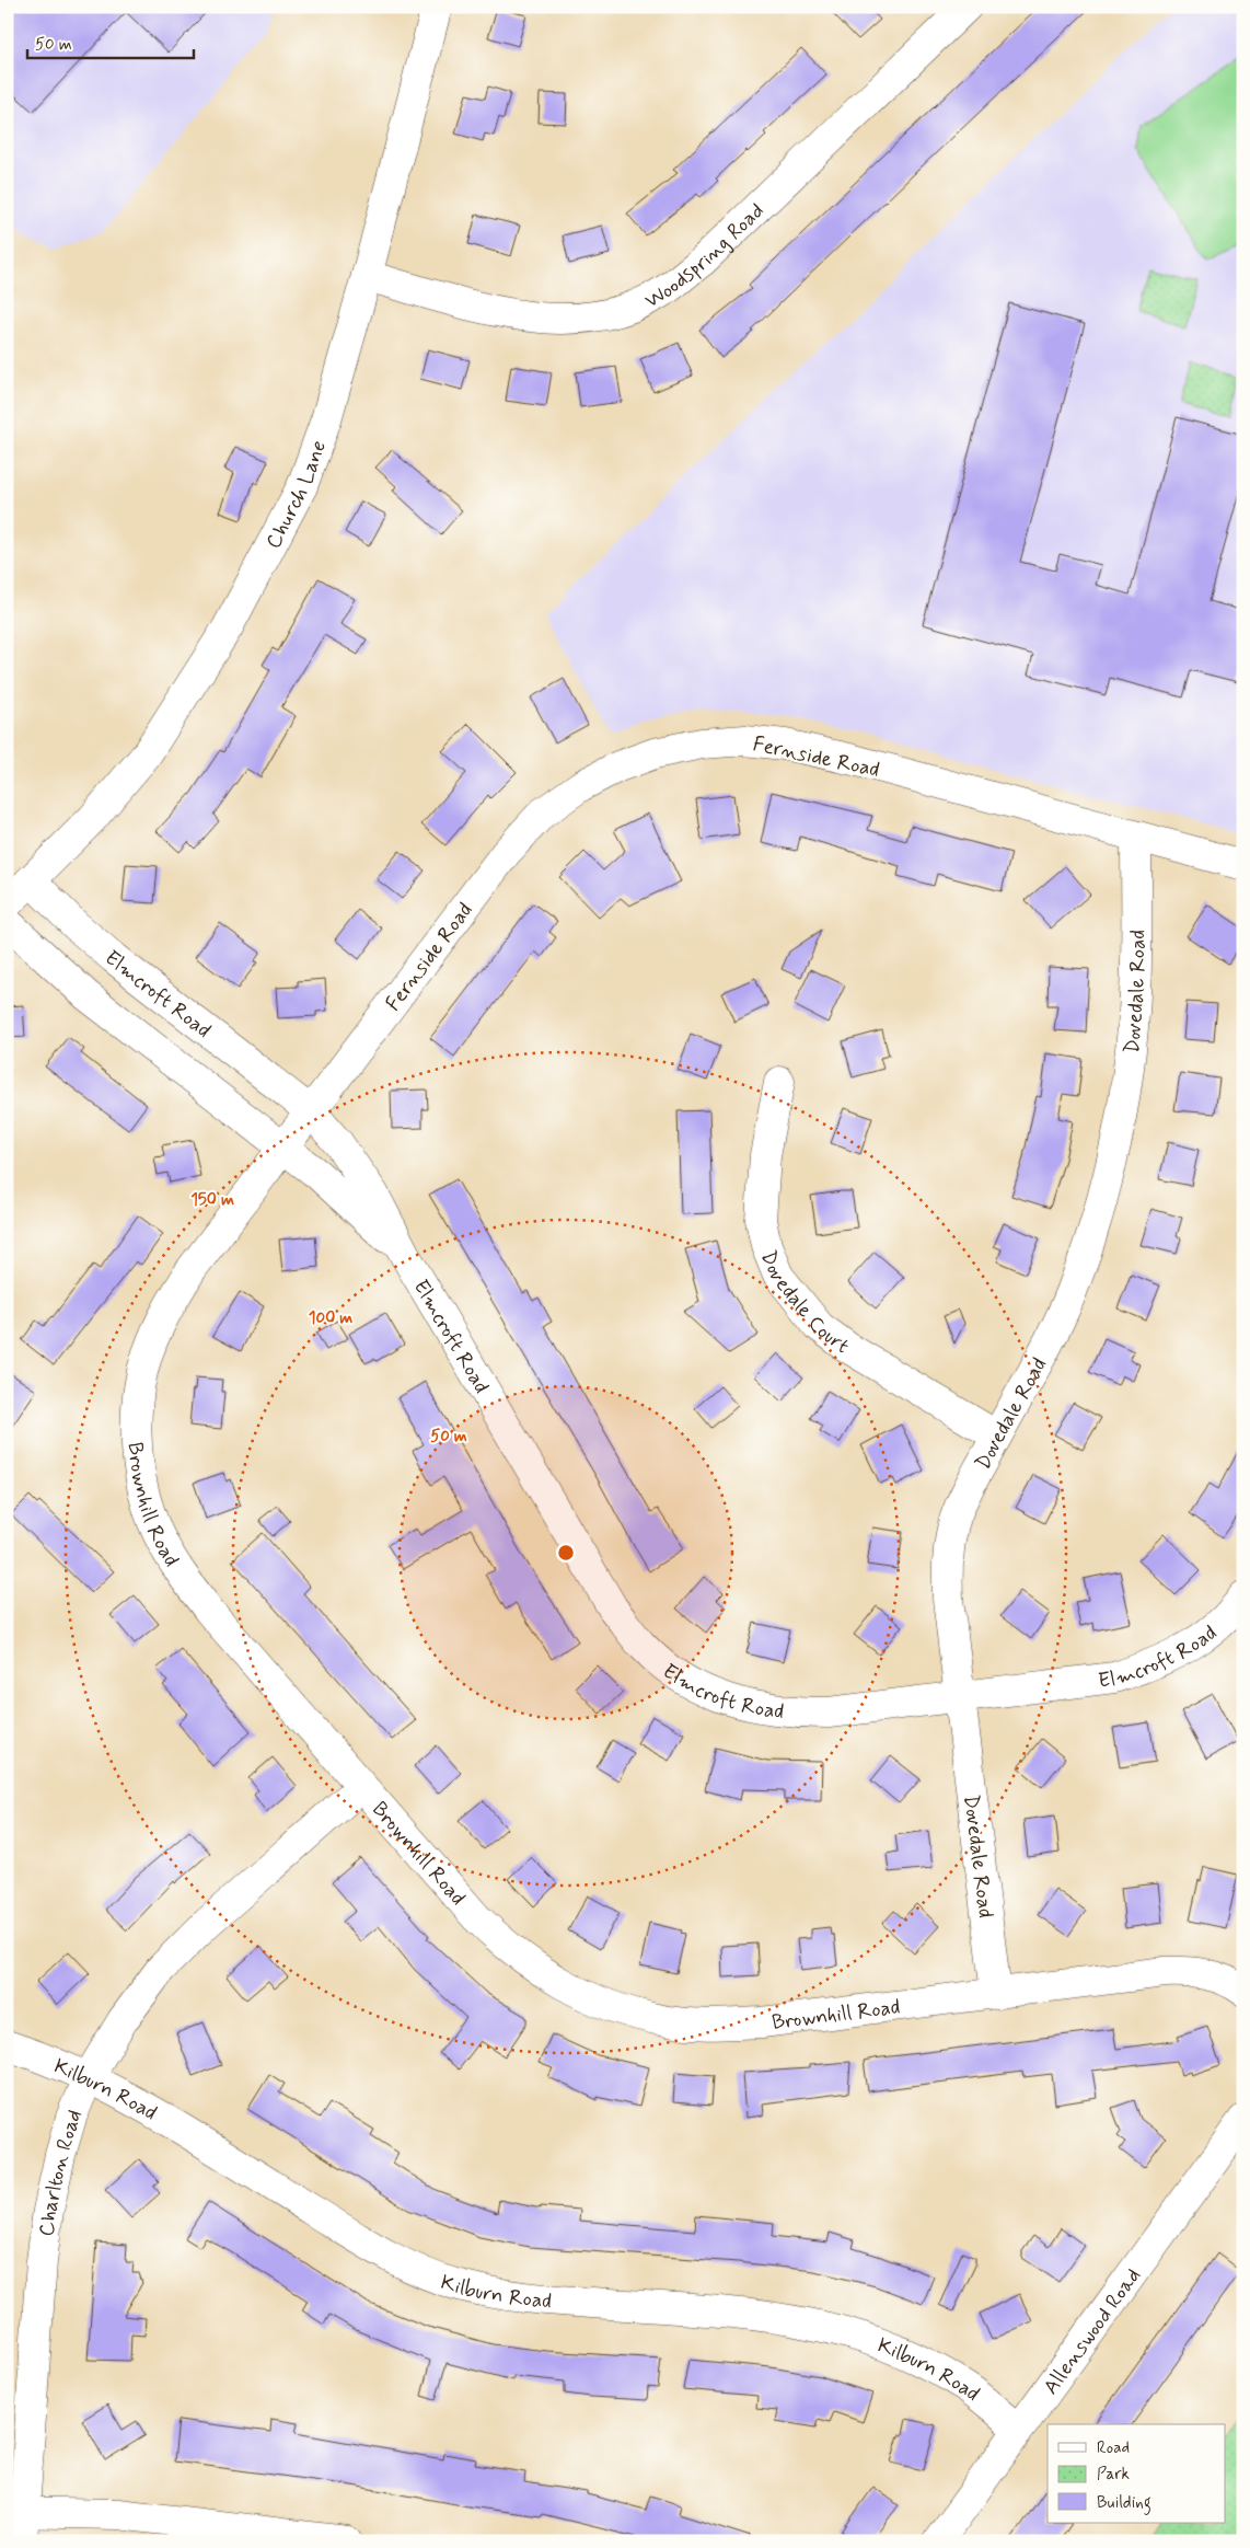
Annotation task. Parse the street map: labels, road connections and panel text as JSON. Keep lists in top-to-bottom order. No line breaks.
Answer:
{"streets":{"street":["Woodspring Road","Church Lane","Fernside Road","Dovedale Road","Elmcroft Road","Dovedale Court","Brownhill Road","Kilburn Road","Charlton Road","Allenswood Road"]},"crossings":[["Woodspring Road","Church Lane"],["Church Lane","Elmcroft Road"],["Fernside Road","Dovedale Road"],["Fernside Road","Elmcroft Road"],["Fernside Road","Brownhill Road"],["Dovedale Road","Elmcroft Road"],["Dovedale Road","Dovedale Court"],["Dovedale Road","Brownhill Road"],["Elmcroft Road","Brownhill Road"],["Brownhill Road","Charlton Road"],["Kilburn Road","Charlton Road"],["Kilburn Road","Allenswood Road"]],"legend":["Road","Park","Building"],"scale_bar":"50 m","rings":["150 m","100 m","50 m"]}
